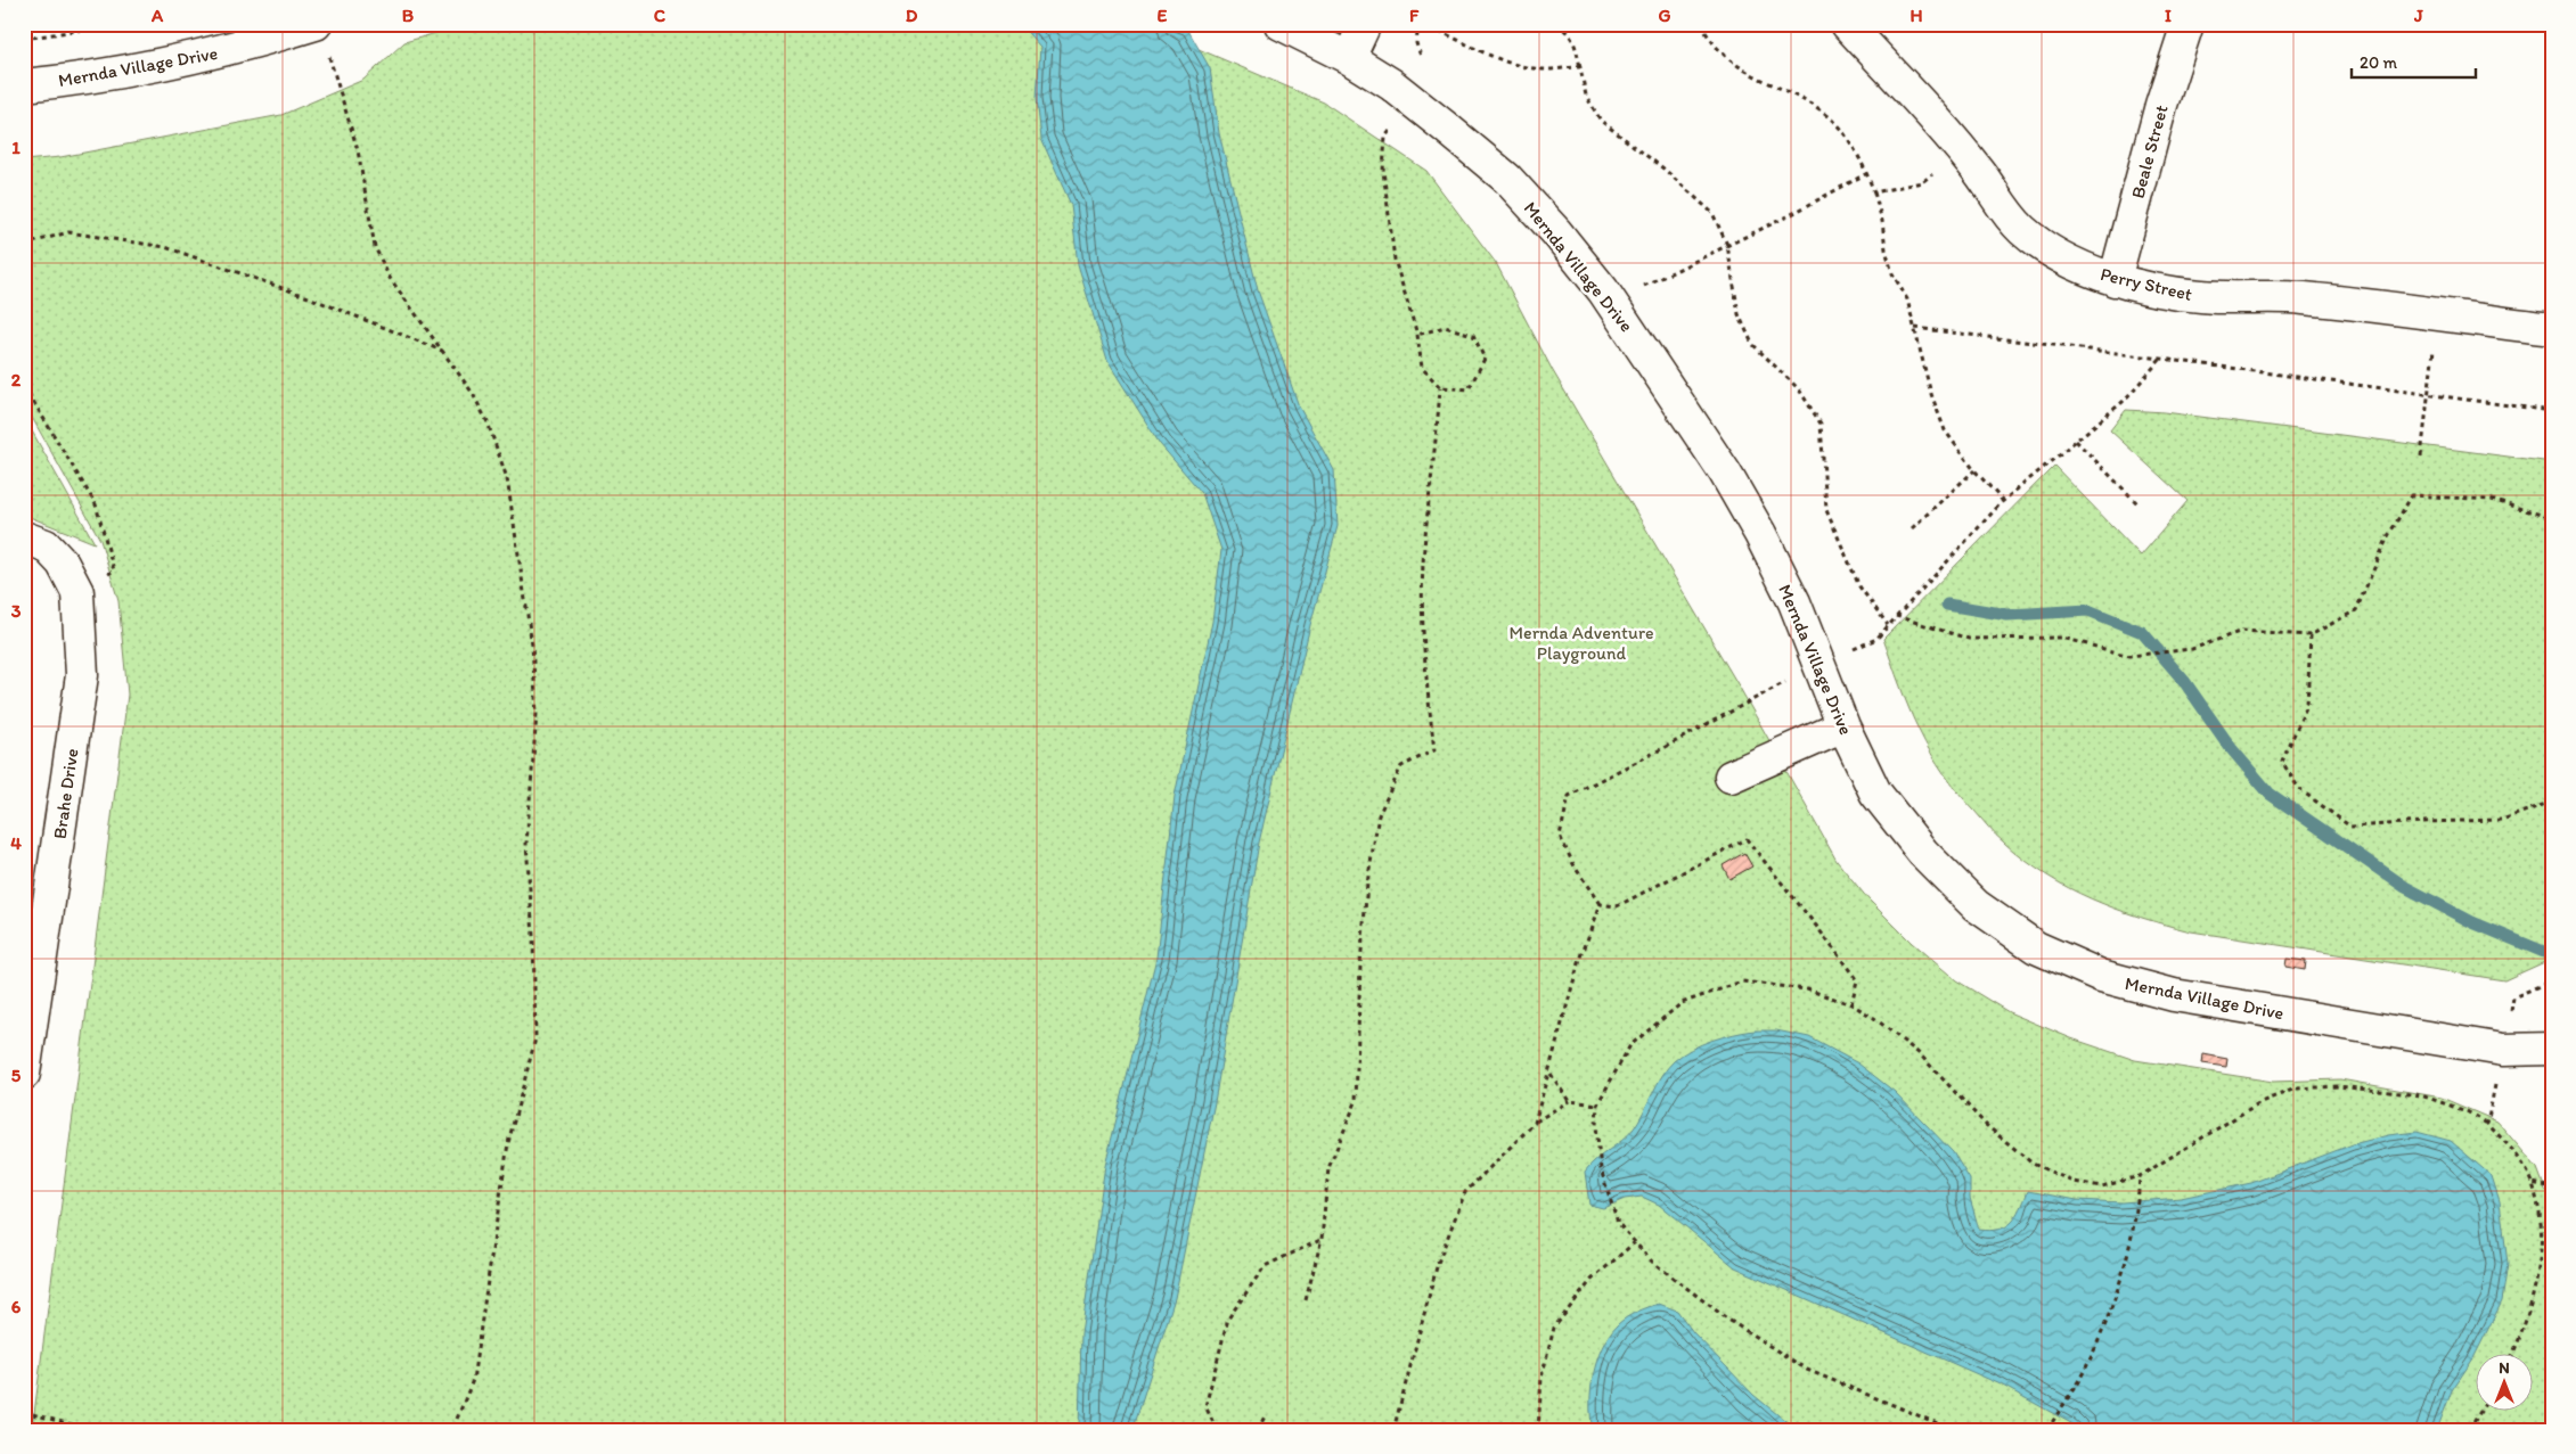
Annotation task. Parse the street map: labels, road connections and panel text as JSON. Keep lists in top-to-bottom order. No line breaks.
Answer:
{"streets":{"street":["Mernda Village Drive","Beale Street","Perry Street","Brahe Drive"]},"crossings":[["Beale Street","Perry Street"]],"parks":["Mernda Adventure Playground"],"scale_bar":"20 m","north":"top","grid":{"columns":["A","B","C","D","E","F","G","H","I","J"],"rows":["1","2","3","4","5","6"]}}
